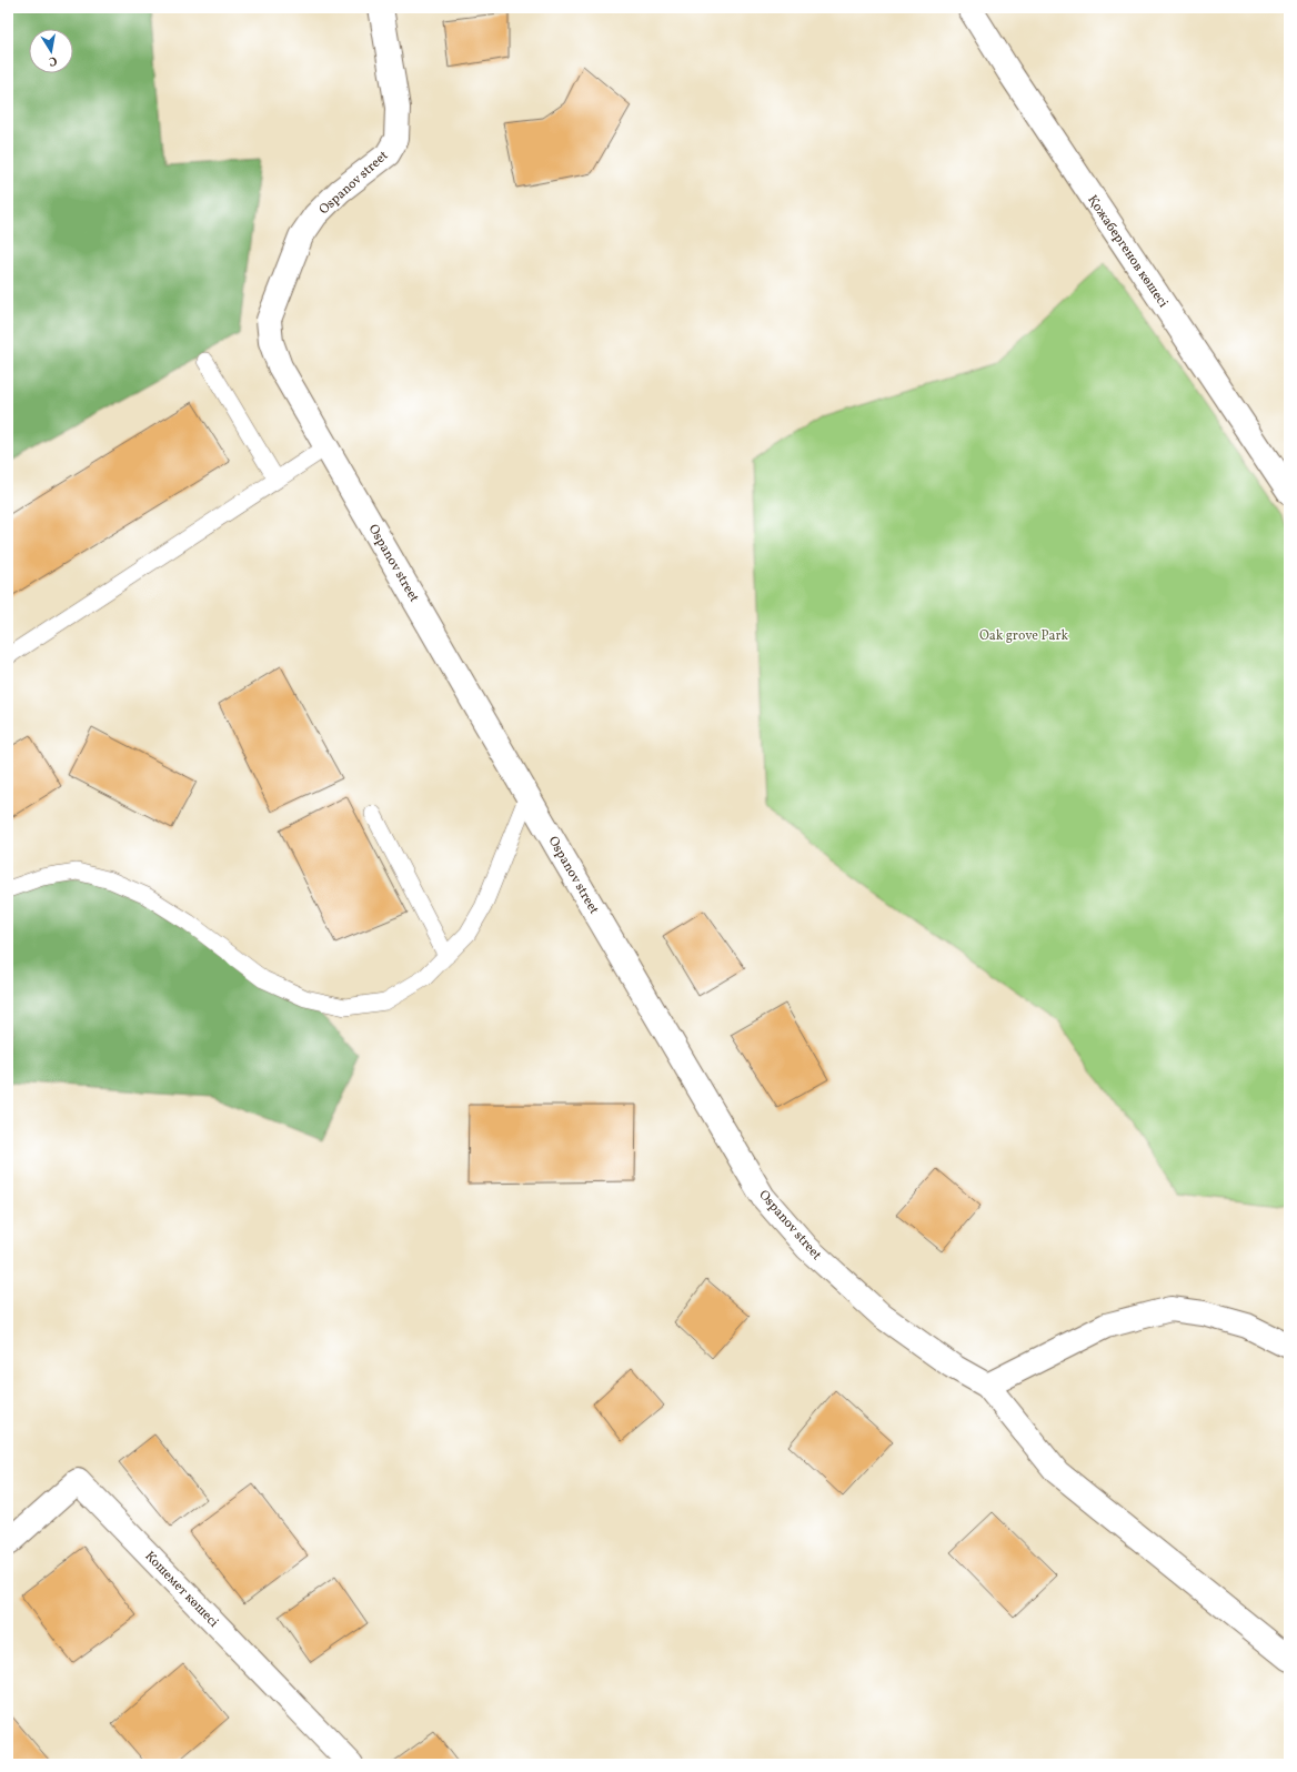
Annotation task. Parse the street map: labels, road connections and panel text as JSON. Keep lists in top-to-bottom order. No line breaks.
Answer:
{"streets":{"street":["Ospanov street","Қожабергенов көшесі","Кошемет көшесі"]},"parks":["Oak grove Park"],"north":"bottom"}
